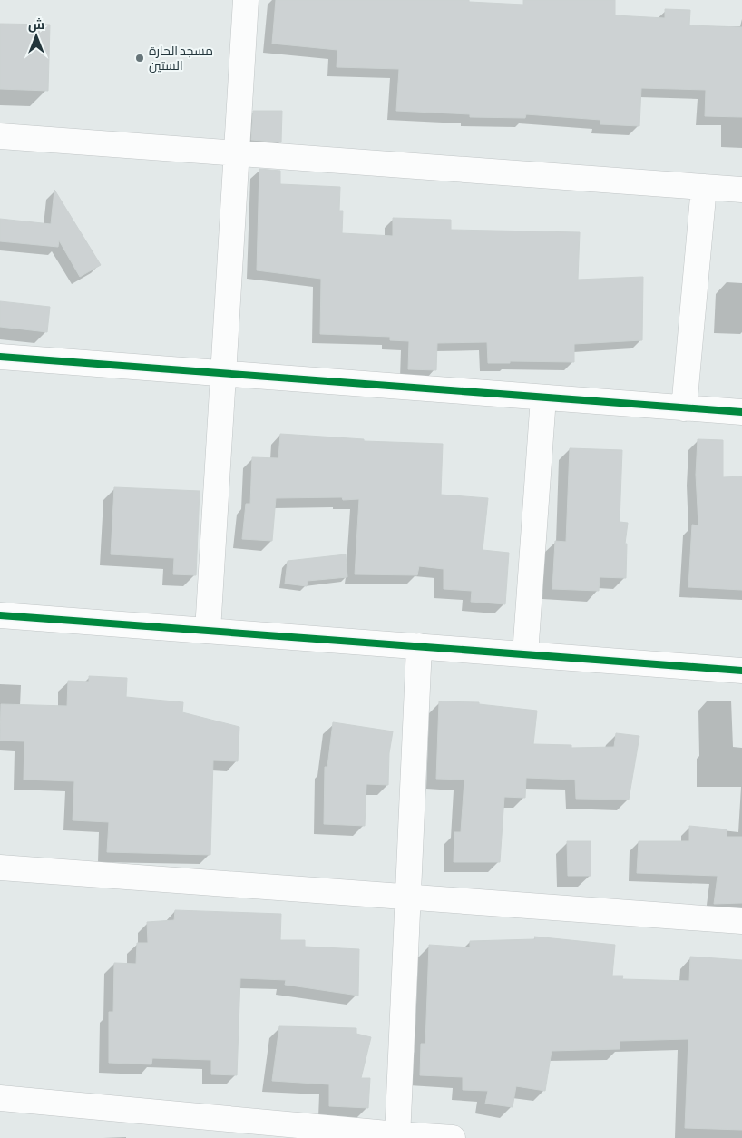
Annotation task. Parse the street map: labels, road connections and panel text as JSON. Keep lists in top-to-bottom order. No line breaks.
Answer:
{"places":["مسجد الحارة الستين"],"north":"top"}
